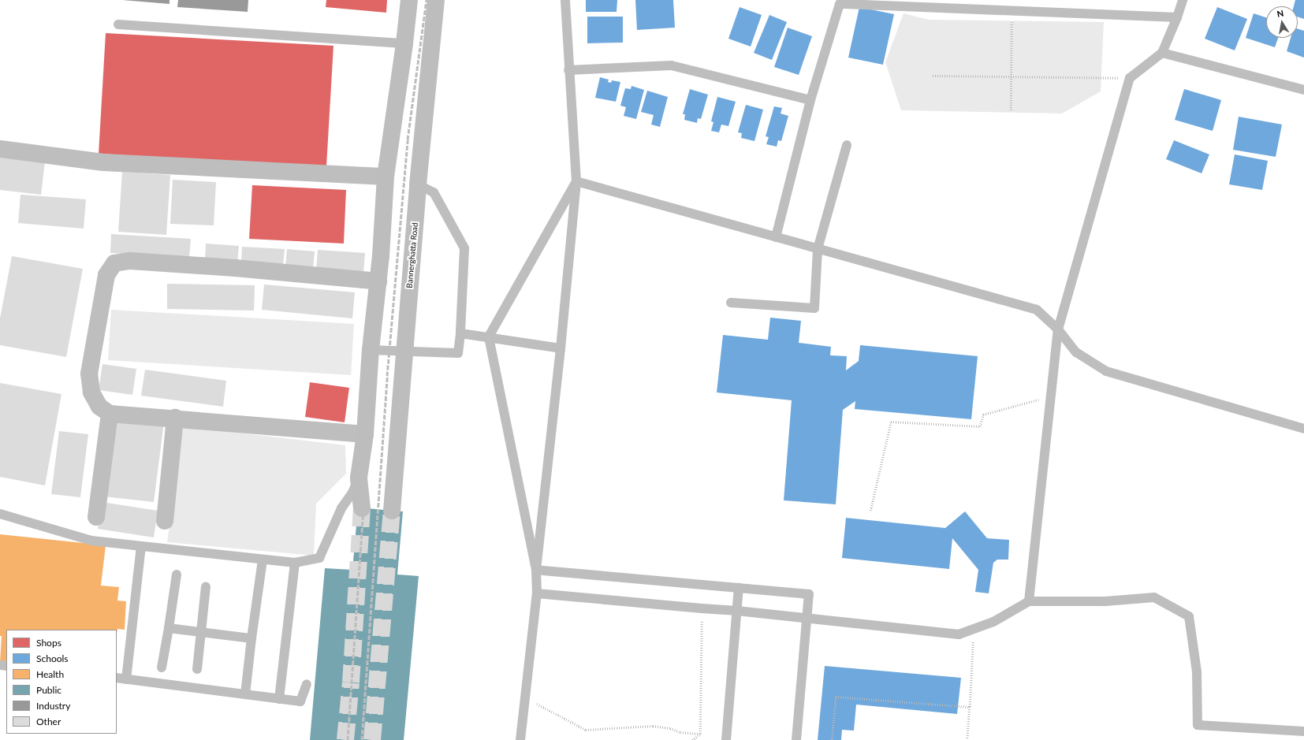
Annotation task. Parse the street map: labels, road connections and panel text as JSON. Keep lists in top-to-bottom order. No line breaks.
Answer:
{"streets":{"main road":["Bannerghatta Road"]},"legend":["Shops","Schools","Health","Public","Industry","Other"],"north":"top"}
